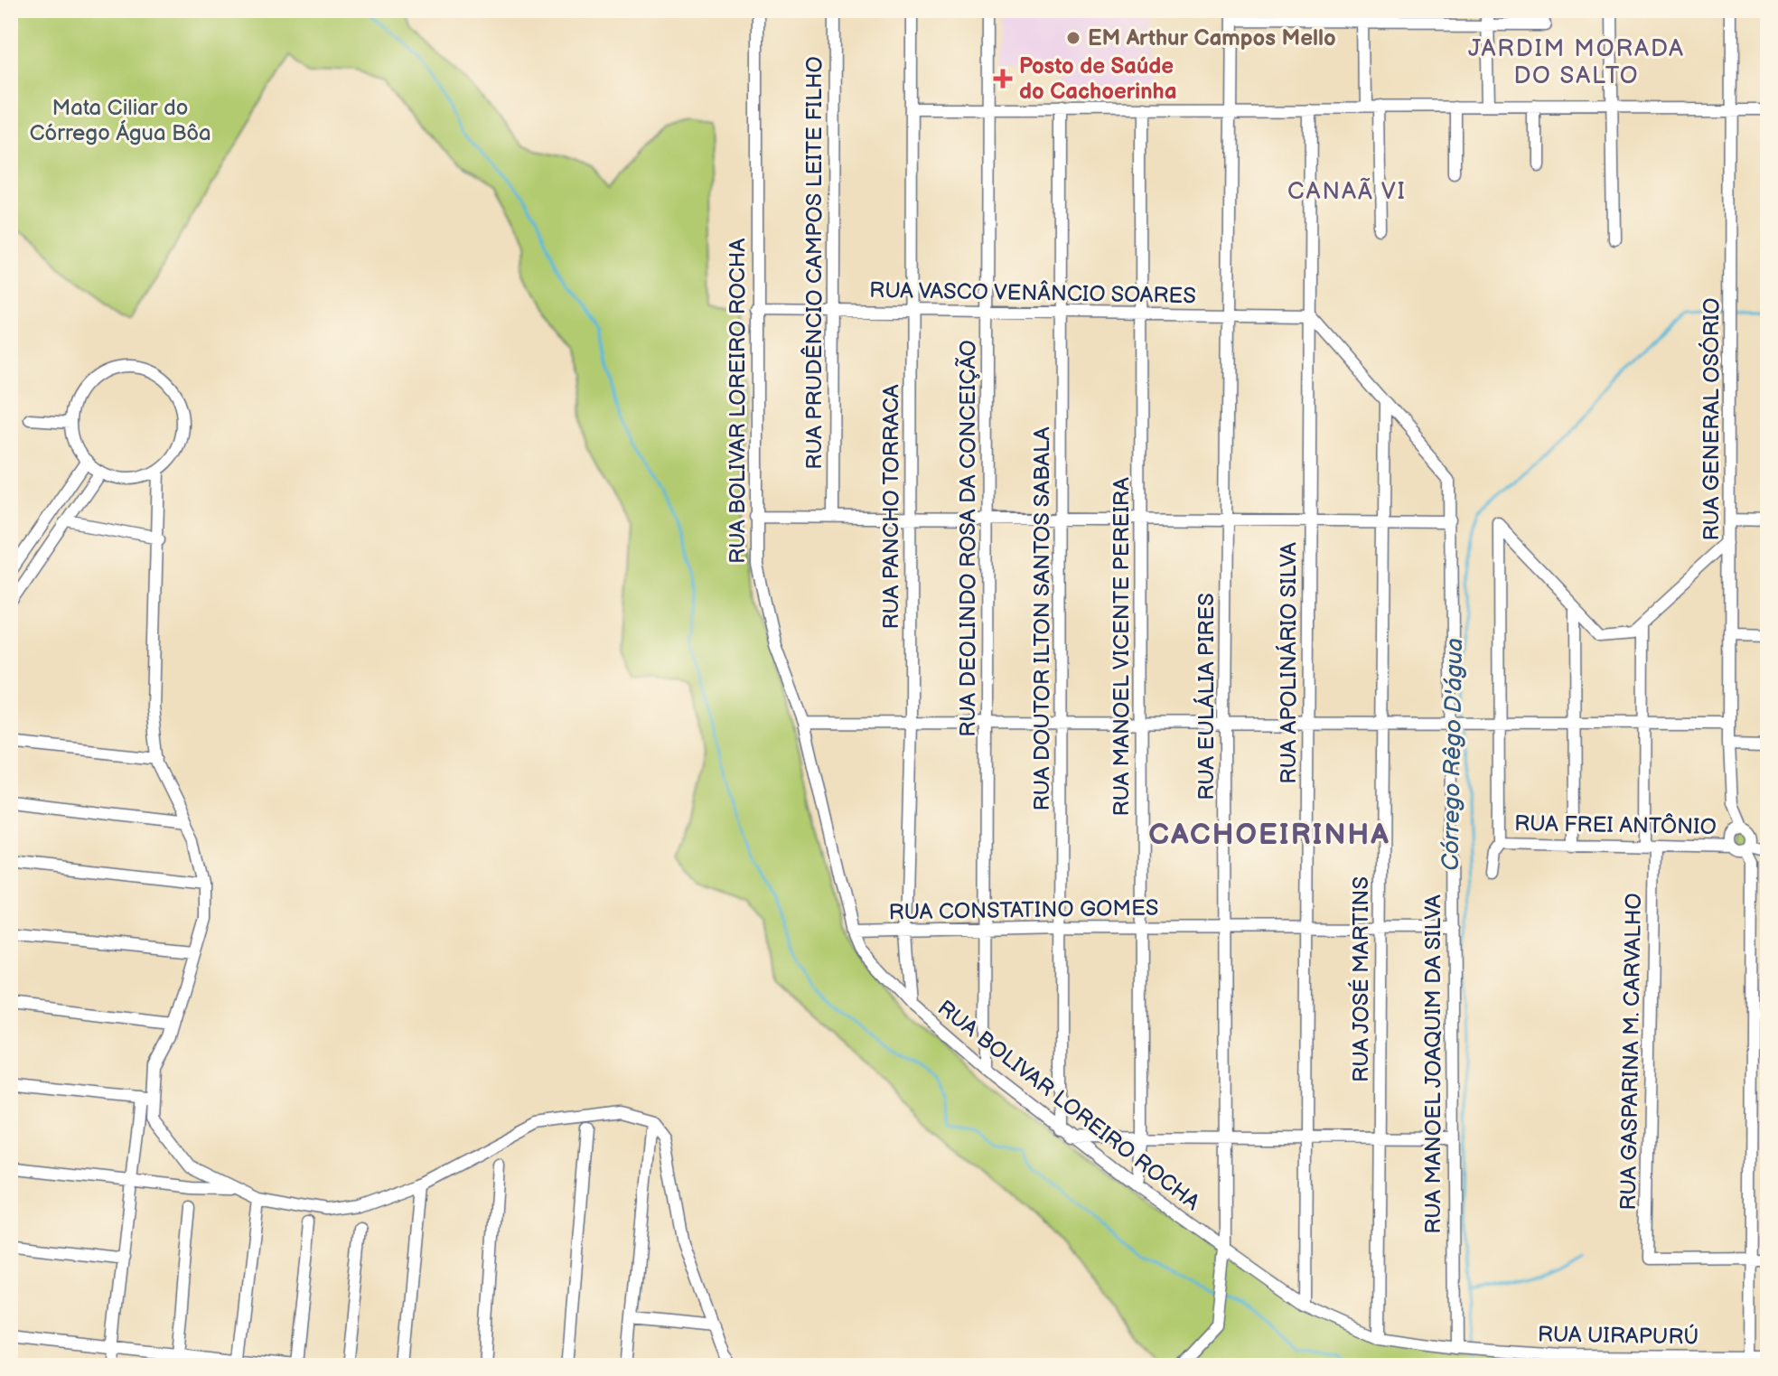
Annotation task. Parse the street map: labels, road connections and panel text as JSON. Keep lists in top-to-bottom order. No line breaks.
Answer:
{"streets":{"street":["RUA PRUDÊNCIO CAMPOS LEITE FILHO","RUA VASCO VENÂNCIO SOARES","RUA BOLIVAR LOREIRO ROCHA","RUA GENERAL OSÓRIO","RUA PANCHO TORRACA","RUA DEOLINDO ROSA DA CONCEIÇÃO","RUA DOUTOR ILTON SANTOS SABALA","RUA MANOEL VICENTE PEREIRA","RUA APOLINÁRIO SILVA","RUA EULÁLIA PIRES","RUA FREI ANTÔNIO","RUA CONSTATINO GOMES","RUA JOSÉ MARTINS","RUA GASPARINA M. CARVALHO","RUA MANOEL JOAQUIM DA SILVA","RUA UIRAPURÚ"]},"crossings":[["RUA PRUDÊNCIO CAMPOS LEITE FILHO","RUA VASCO VENÂNCIO SOARES"],["RUA VASCO VENÂNCIO SOARES","RUA BOLIVAR LOREIRO ROCHA"],["RUA VASCO VENÂNCIO SOARES","RUA PANCHO TORRACA"],["RUA VASCO VENÂNCIO SOARES","RUA DEOLINDO ROSA DA CONCEIÇÃO"],["RUA VASCO VENÂNCIO SOARES","RUA DOUTOR ILTON SANTOS SABALA"],["RUA VASCO VENÂNCIO SOARES","RUA MANOEL VICENTE PEREIRA"],["RUA VASCO VENÂNCIO SOARES","RUA APOLINÁRIO SILVA"],["RUA VASCO VENÂNCIO SOARES","RUA EULÁLIA PIRES"],["RUA BOLIVAR LOREIRO ROCHA","RUA PANCHO TORRACA"],["RUA BOLIVAR LOREIRO ROCHA","RUA DEOLINDO ROSA DA CONCEIÇÃO"],["RUA BOLIVAR LOREIRO ROCHA","RUA DOUTOR ILTON SANTOS SABALA"],["RUA BOLIVAR LOREIRO ROCHA","RUA MANOEL VICENTE PEREIRA"],["RUA BOLIVAR LOREIRO ROCHA","RUA APOLINÁRIO SILVA"],["RUA BOLIVAR LOREIRO ROCHA","RUA EULÁLIA PIRES"],["RUA BOLIVAR LOREIRO ROCHA","RUA CONSTATINO GOMES"],["RUA BOLIVAR LOREIRO ROCHA","RUA JOSÉ MARTINS"],["RUA BOLIVAR LOREIRO ROCHA","RUA MANOEL JOAQUIM DA SILVA"],["RUA BOLIVAR LOREIRO ROCHA","RUA UIRAPURÚ"],["RUA GENERAL OSÓRIO","RUA FREI ANTÔNIO"],["RUA PANCHO TORRACA","RUA CONSTATINO GOMES"],["RUA DEOLINDO ROSA DA CONCEIÇÃO","RUA CONSTATINO GOMES"],["RUA DOUTOR ILTON SANTOS SABALA","RUA CONSTATINO GOMES"],["RUA MANOEL VICENTE PEREIRA","RUA CONSTATINO GOMES"],["RUA EULÁLIA PIRES","RUA CONSTATINO GOMES"],["RUA FREI ANTÔNIO","RUA GASPARINA M. CARVALHO"],["RUA JOSÉ MARTINS","RUA MANOEL JOAQUIM DA SILVA"],["RUA MANOEL JOAQUIM DA SILVA","RUA UIRAPURÚ"]],"districts":["JARDIM MORADA DO SALTO","CANAÃ VI","CACHOEIRINHA"],"water":["Córrego Rêgo D'água"],"parks":["Mata Ciliar do Córrego Água Bôa"],"places":{"other":["EM Arthur Campos Mello"],"health":["Posto de Saúde do Cachoerinha"]}}
